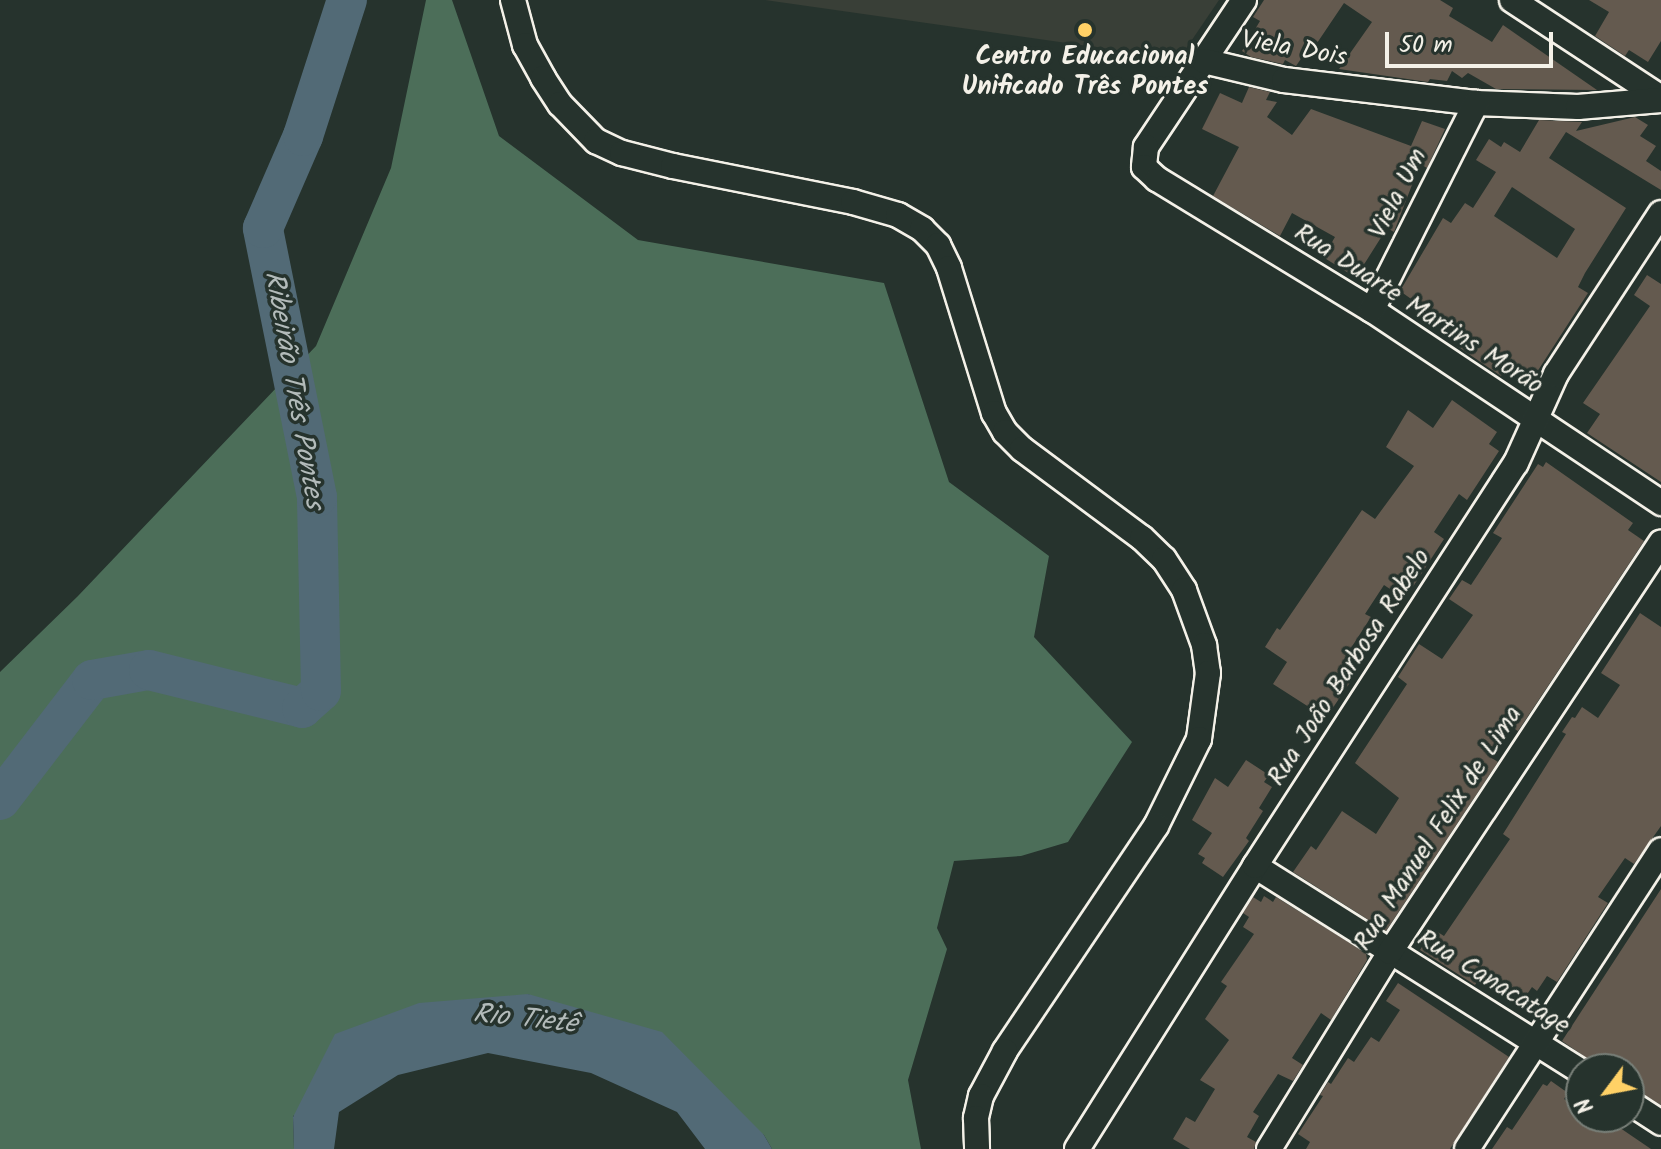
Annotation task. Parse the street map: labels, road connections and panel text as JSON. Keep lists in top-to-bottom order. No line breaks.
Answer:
{"streets":{"street":["Viela Dois","Viela Um","Rua Duarte Martins Morão","Rua João Barbosa Rabelo","Rua Manuel Felix de Lima","Rua Canacatage"]},"crossings":[["Viela Dois","Viela Um"],["Viela Dois","Rua Duarte Martins Morão"],["Viela Um","Rua Duarte Martins Morão"],["Rua Duarte Martins Morão","Rua João Barbosa Rabelo"],["Rua João Barbosa Rabelo","Rua Canacatage"],["Rua Manuel Felix de Lima","Rua Canacatage"]],"water":["Ribeirão Três Pontes","Rio Tietê"],"places":["Centro Educacional Unificado Três Pontes"],"scale_bar":"50 m","north":"bottom left"}
